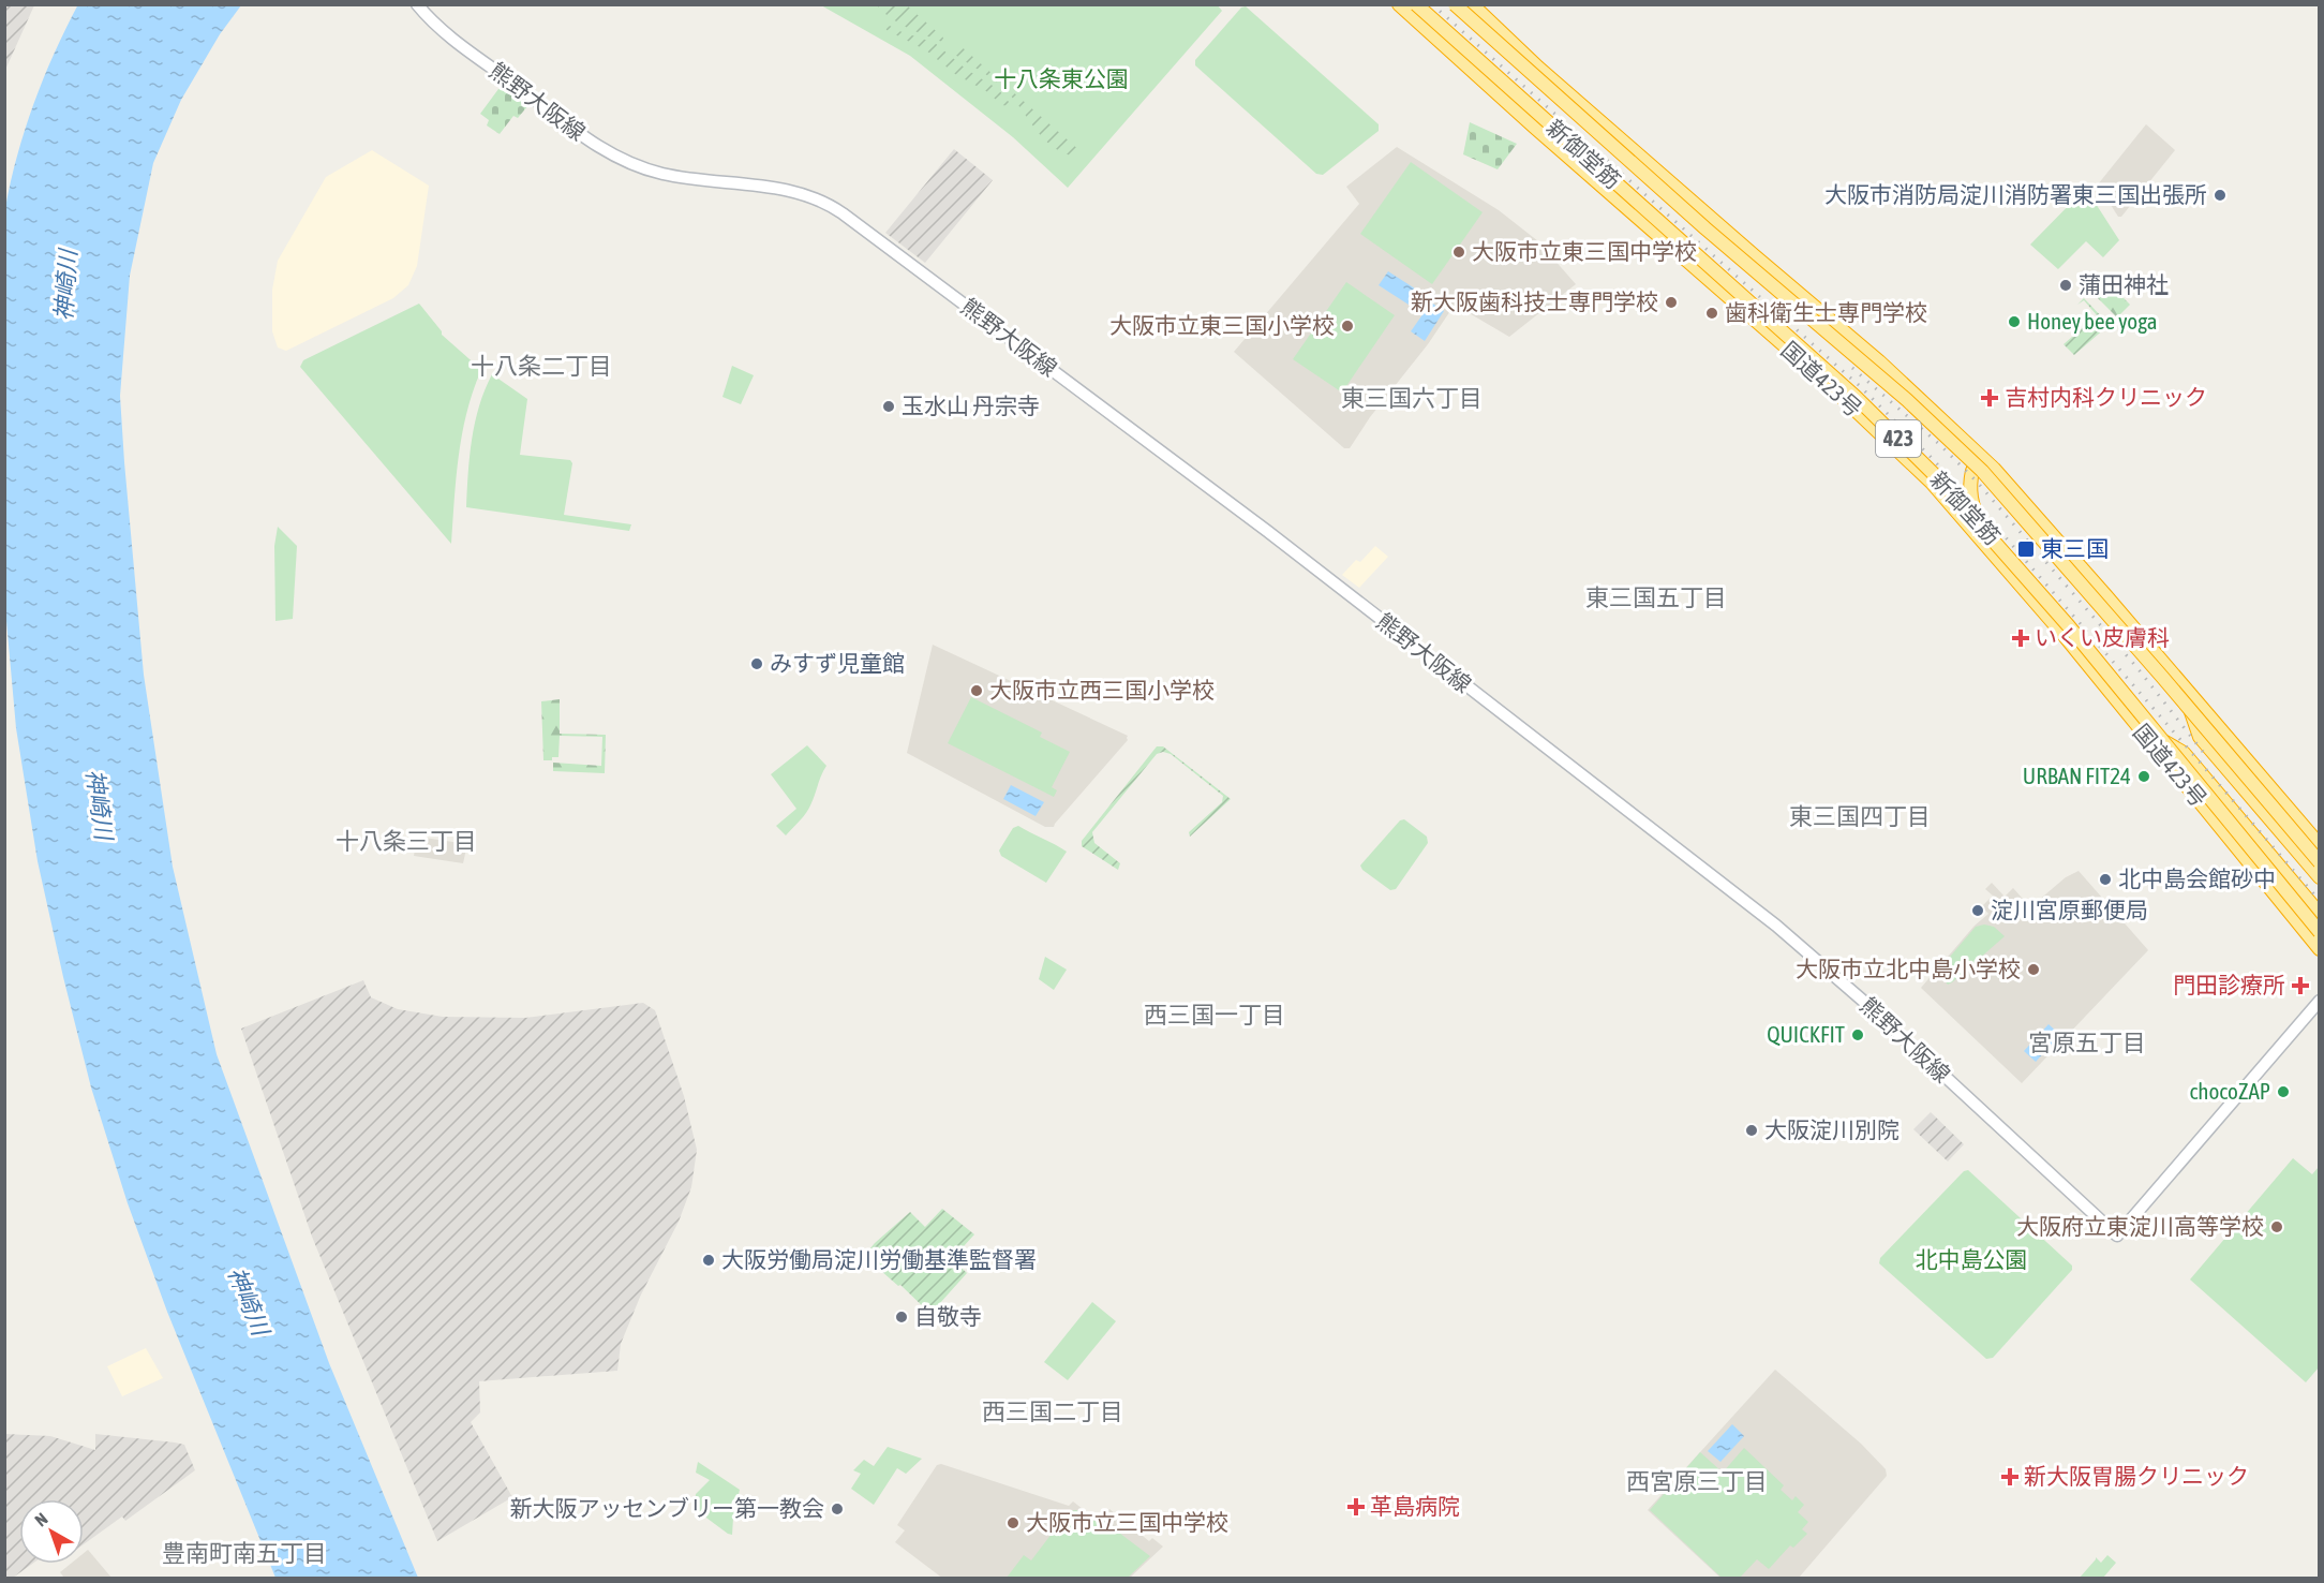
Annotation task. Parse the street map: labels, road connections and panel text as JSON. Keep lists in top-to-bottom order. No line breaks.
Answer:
{"streets":{"highway":["新御堂筋","国道423号","423"],"main road":["熊野大阪線"]},"districts":["十八条二丁目","東三国六丁目","東三国五丁目","東三国四丁目","十八条三丁目","西三国一丁目","宮原五丁目","西三国二丁目","西宮原三丁目","豊南町南五丁目"],"water":["神崎川"],"parks":["十八条東公園","北中島公園"],"places":{"other":["大阪市消防局淀川消防署東三国出張所","大阪市立東三国中学校","蒲田神社","新大阪歯科技士専門学校","歯科衛生士専門学校","Honey bee yoga","大阪市立東三国小学校","玉水山 丹宗寺","みすず児童館","大阪市立西三国小学校","URBAN FIT24","北中島会館砂中","淀川宮原郵便局","大阪市立北中島小学校","QUICKFIT","chocoZAP","大阪淀川別院","大阪府立東淀川高等学校","大阪労働局淀川労働基準監督署","自敬寺","新大阪アッセンブリー第一教会","大阪市立三国中学校"],"health":["吉村内科クリニック","いくい皮膚科","門田診療所","新大阪胃腸クリニック","革島病院"],"transit":["東三国"]},"north":"top left"}
